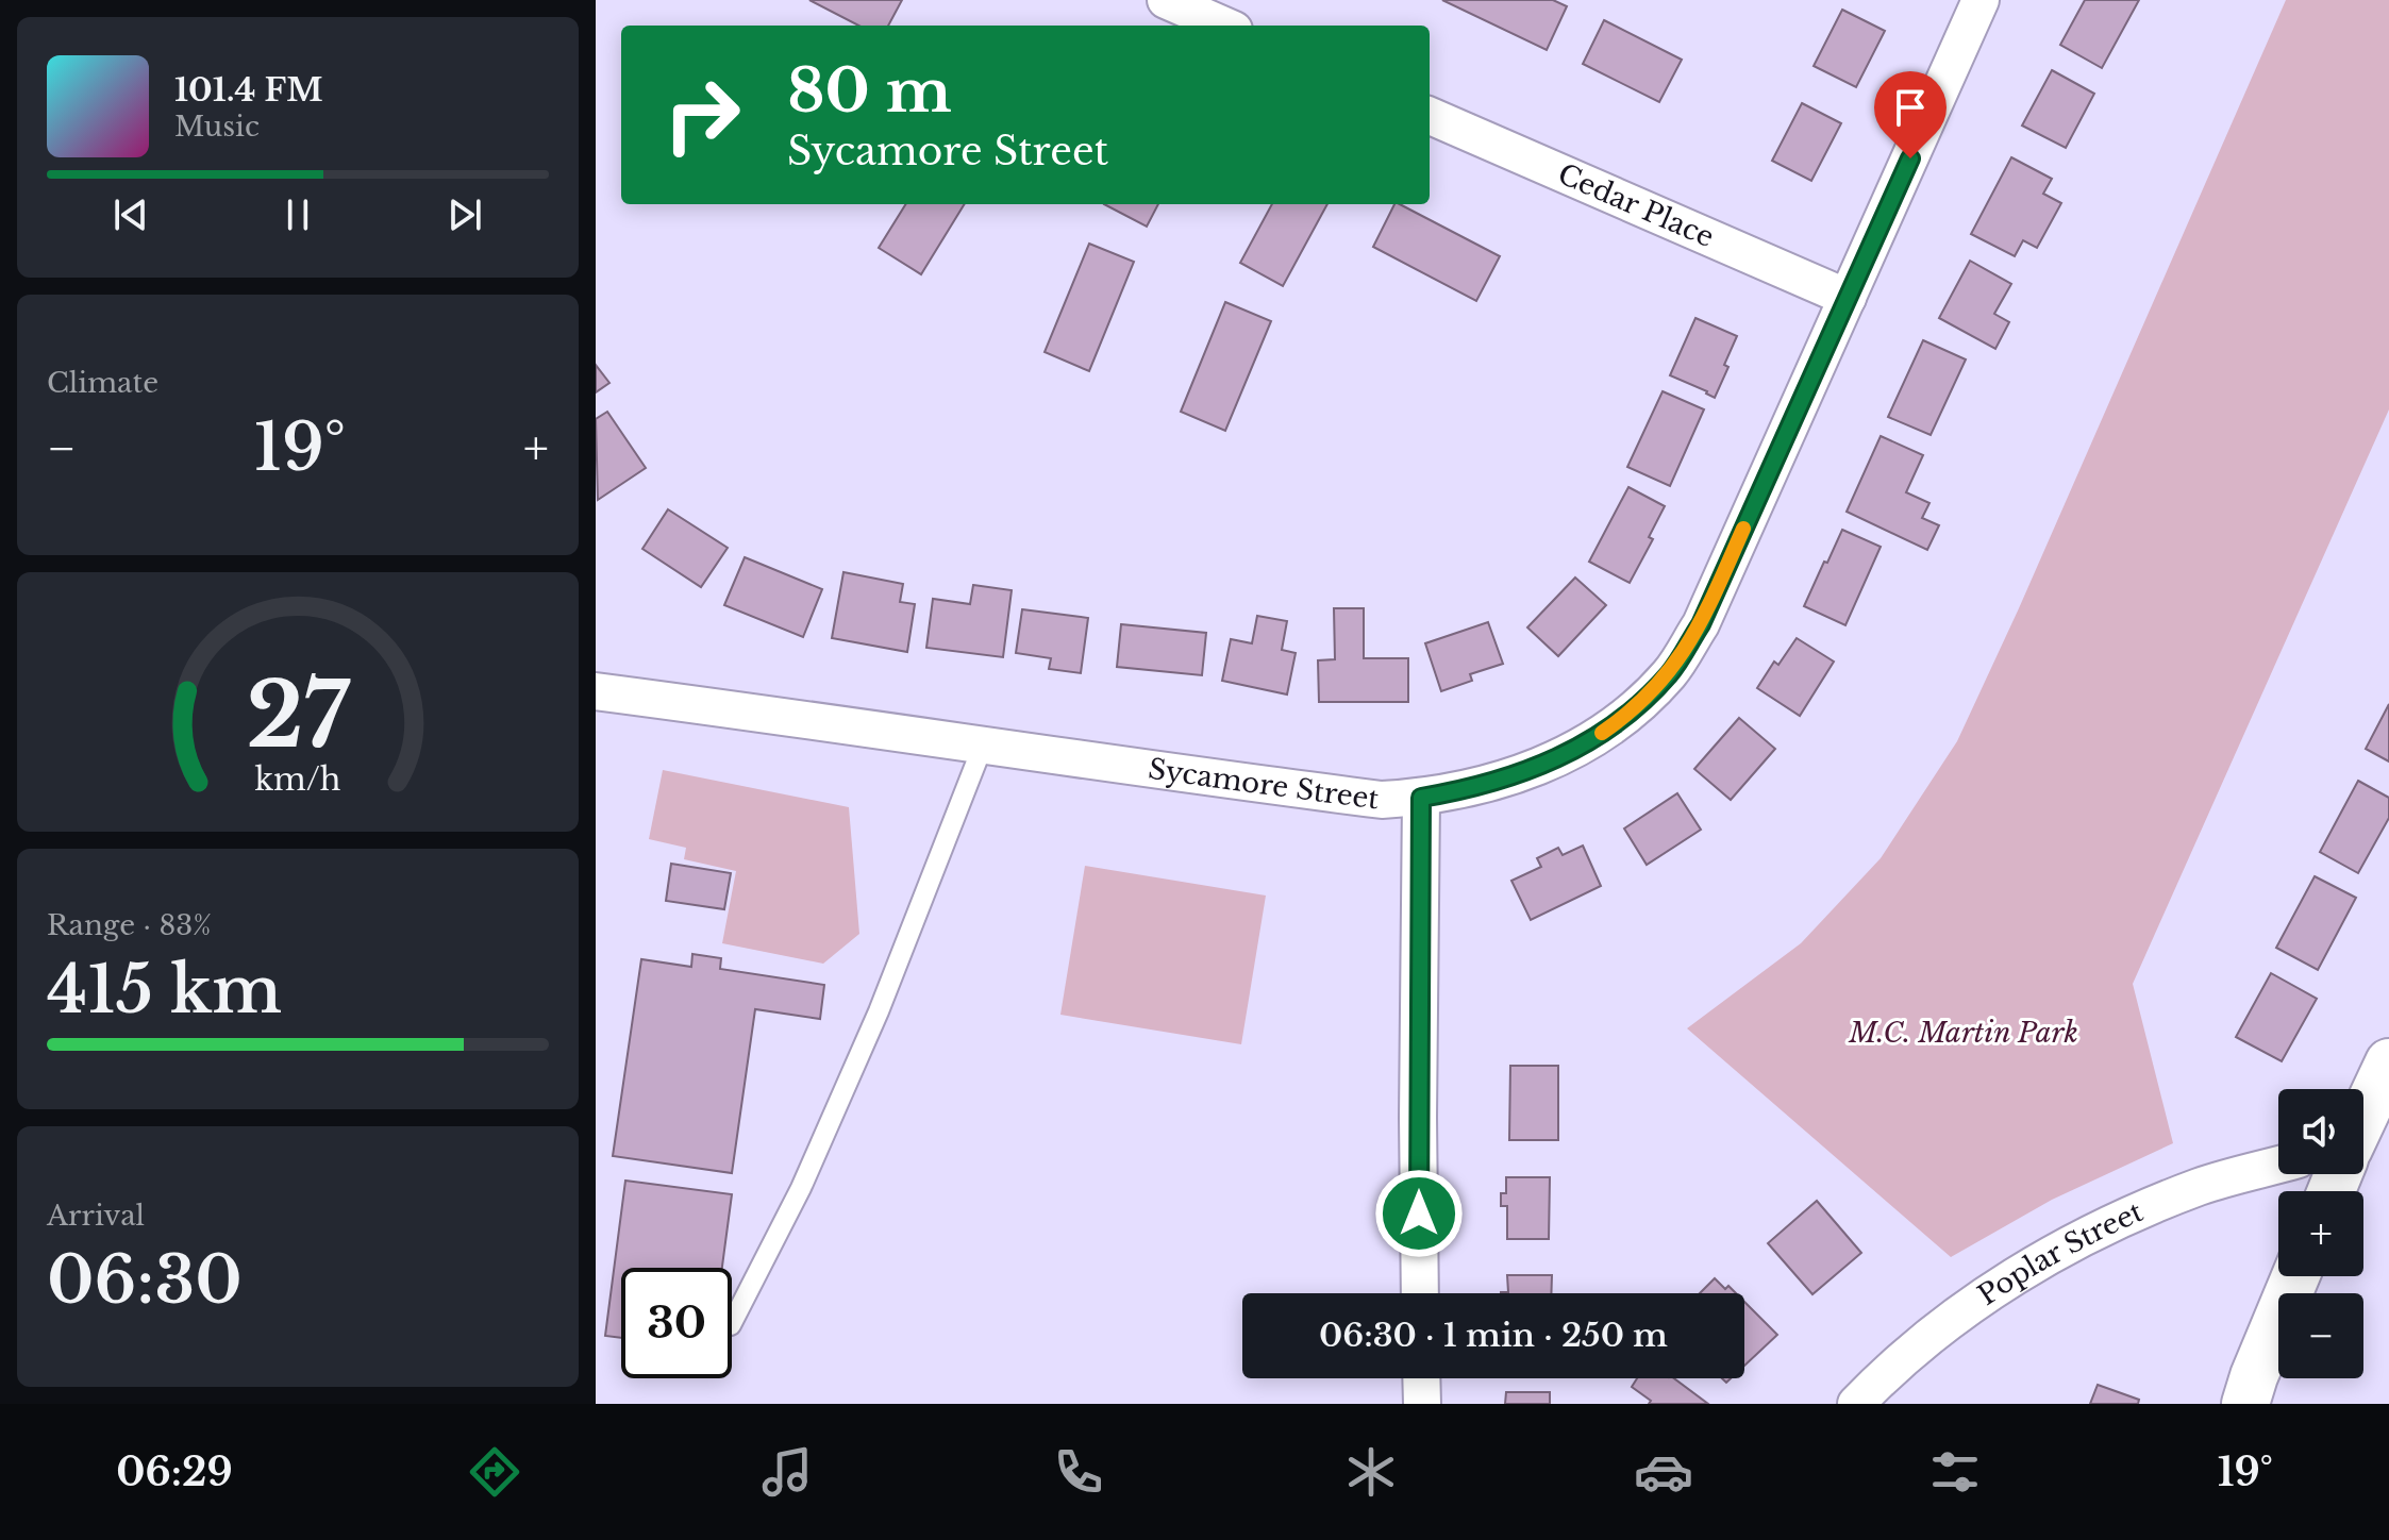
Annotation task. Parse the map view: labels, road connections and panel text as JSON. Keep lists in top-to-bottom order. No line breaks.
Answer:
{"streets":{"street":["Cedar Place","Sycamore Street","Poplar Street"]},"crossings":[["Cedar Place","Sycamore Street"]],"parks":["M.C. Martin Park"],"page":{"turn":["80 m","Sycamore Street"],"song":["101.4 FM","Music"],"tile":["Climate",["Range · 83%","415 km"],["Arrival","06:30"]],"heat":["−","19°","+"],"map_buttons":["+","−"],"limit":"30","trip":"06:30 · 1 min · 250 m","tabs":["06:29","19°"],"gauge":["27","km/h"]}}
